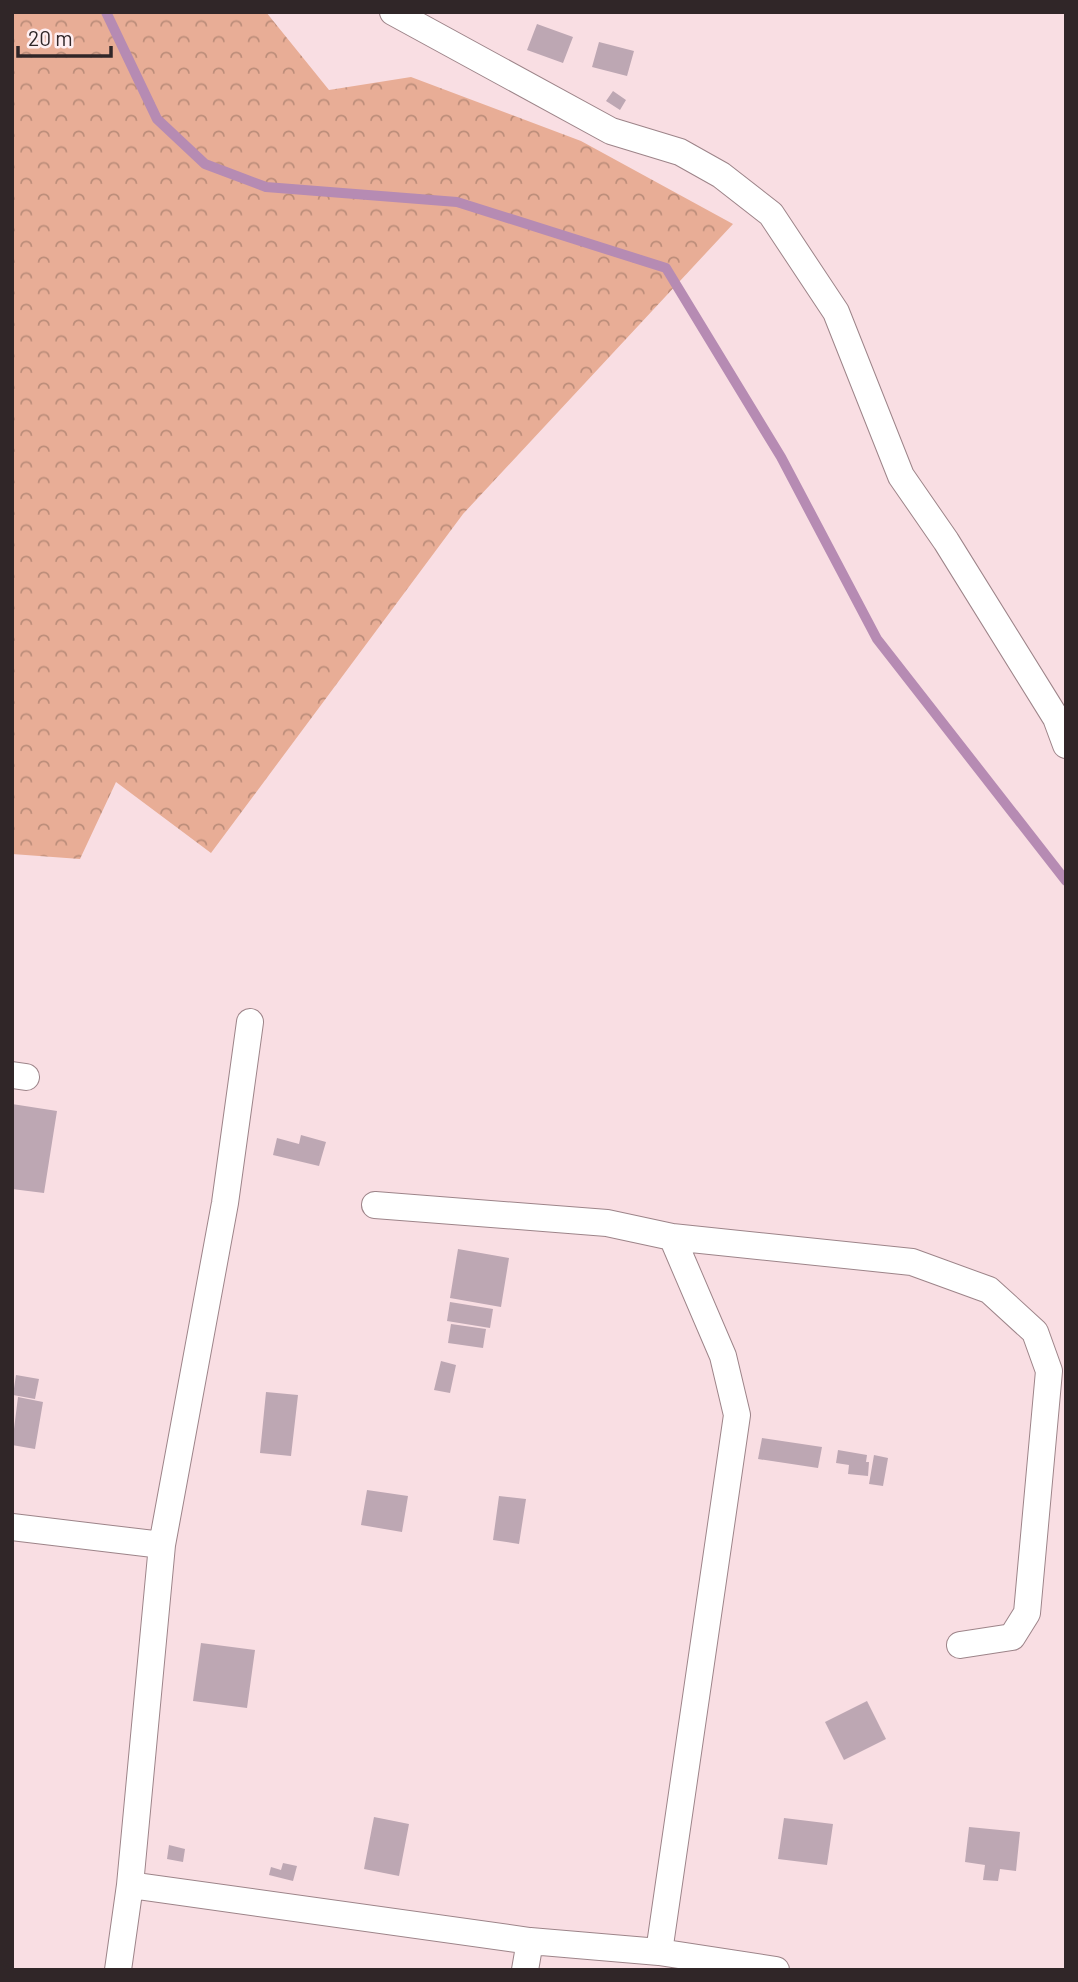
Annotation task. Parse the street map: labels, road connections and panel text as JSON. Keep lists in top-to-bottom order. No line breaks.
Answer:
{"scale_bar":"20 m"}
